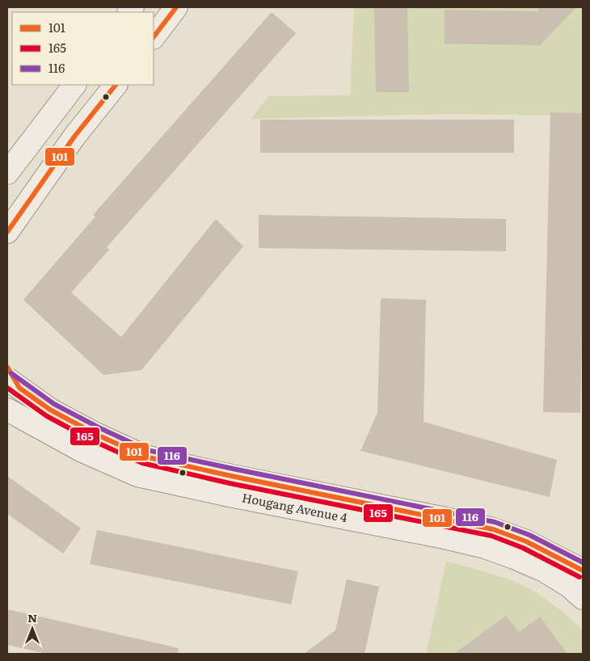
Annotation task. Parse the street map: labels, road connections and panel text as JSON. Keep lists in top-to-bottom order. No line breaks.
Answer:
{"streets":{"street":["Hougang Avenue 4"]},"lines":["transit line 101","transit line 116","transit line 165"],"legend":["101","165","116"],"north":"top"}
